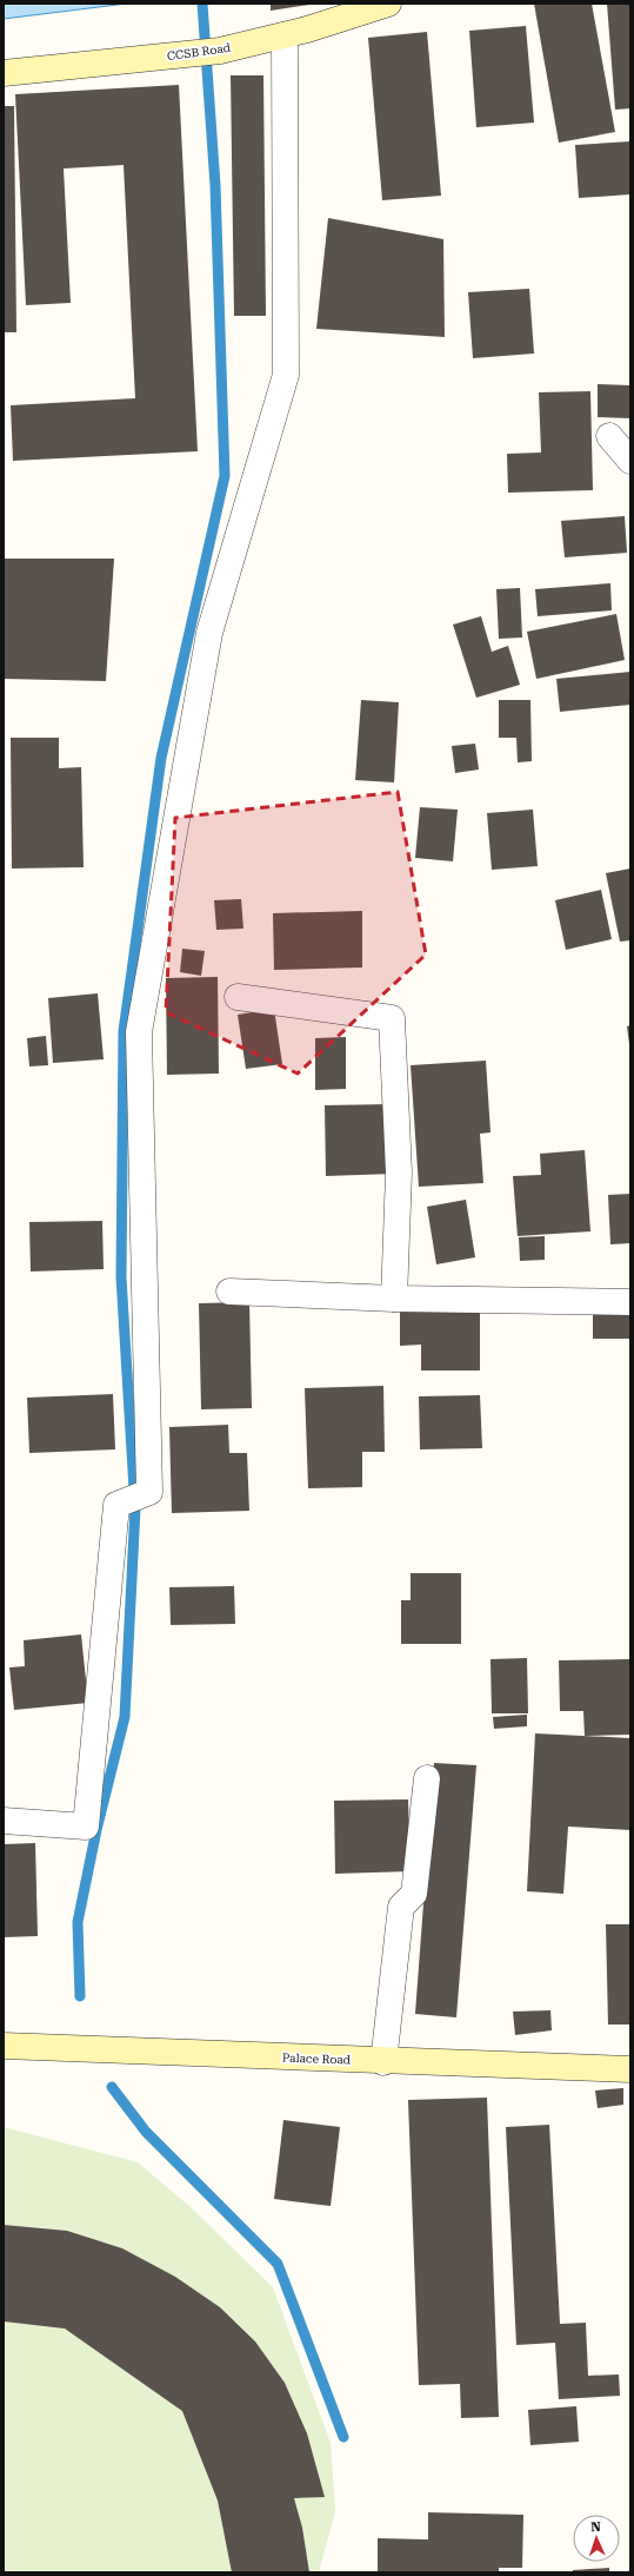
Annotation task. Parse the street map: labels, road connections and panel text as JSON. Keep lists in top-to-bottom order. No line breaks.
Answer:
{"streets":{"main road":["CCSB Road","Palace Road"]},"north":"top"}
